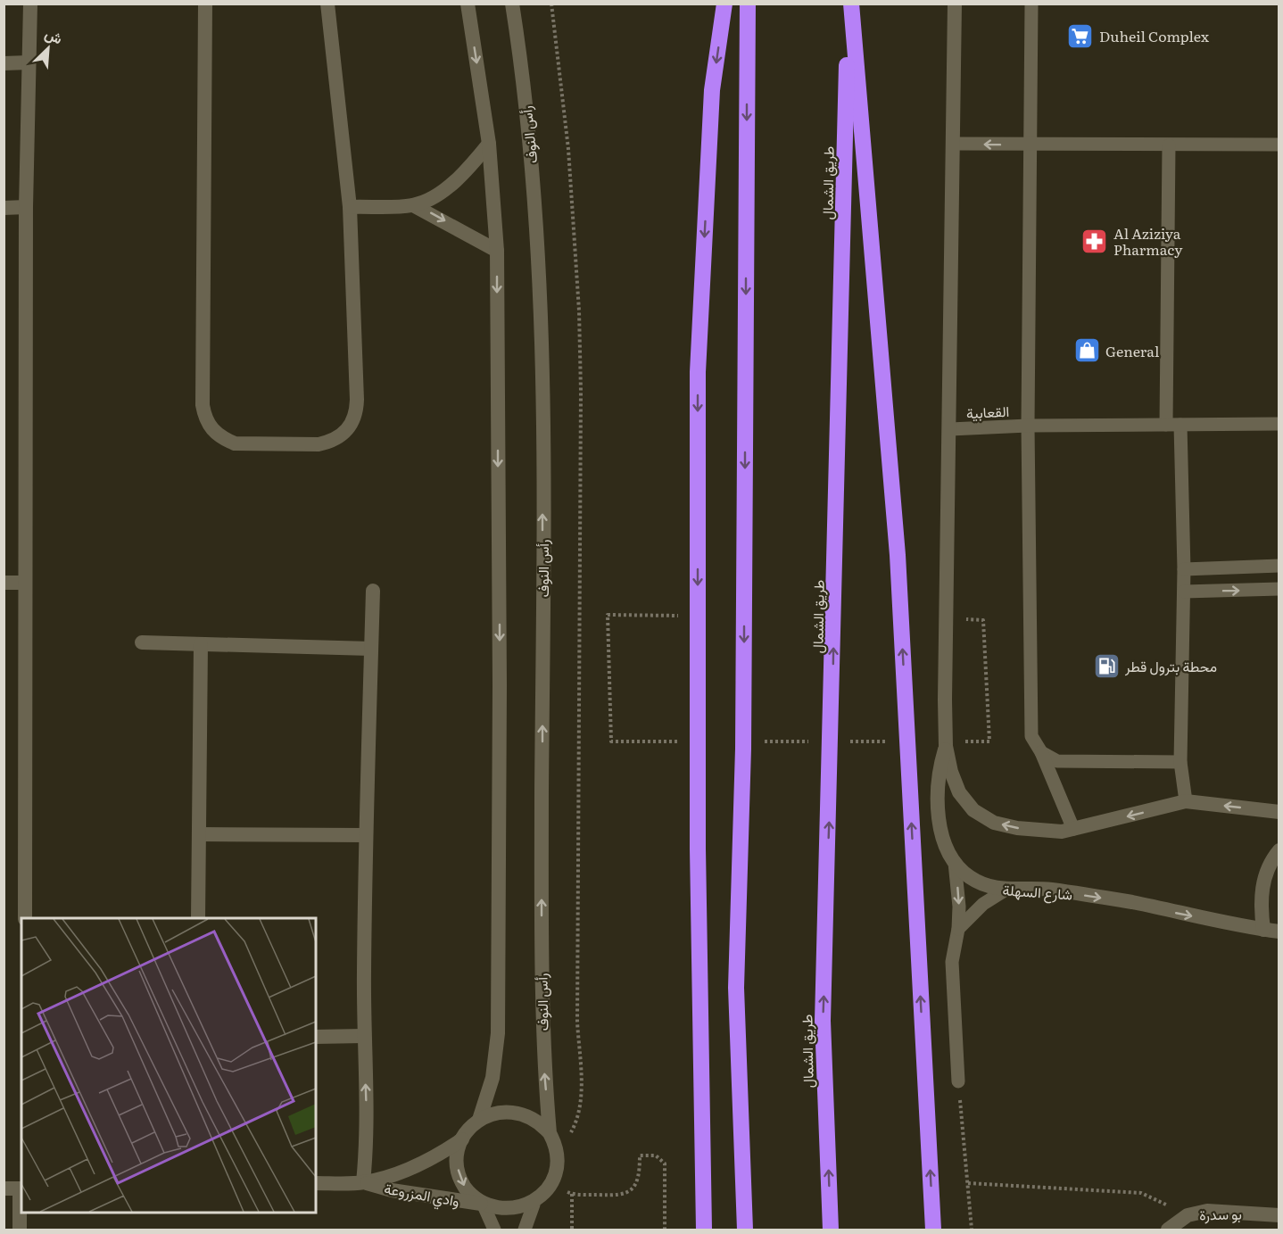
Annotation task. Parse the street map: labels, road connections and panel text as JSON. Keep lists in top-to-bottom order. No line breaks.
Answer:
{"streets":{"highway":["طريق الشمال"],"street":["رأس النوف","شارع السهلة","وادي المزروعة","بو سدرة"],"lane":["القعابية"]},"crossings":[["رأس النوف","وادي المزروعة"]],"places":{"supermarket":["Duheil Complex"],"pharmacy":["Al Aziziya Pharmacy"],"shop":["General"],"fuel station":["محطة بترول قطر"]},"north":"top right"}
